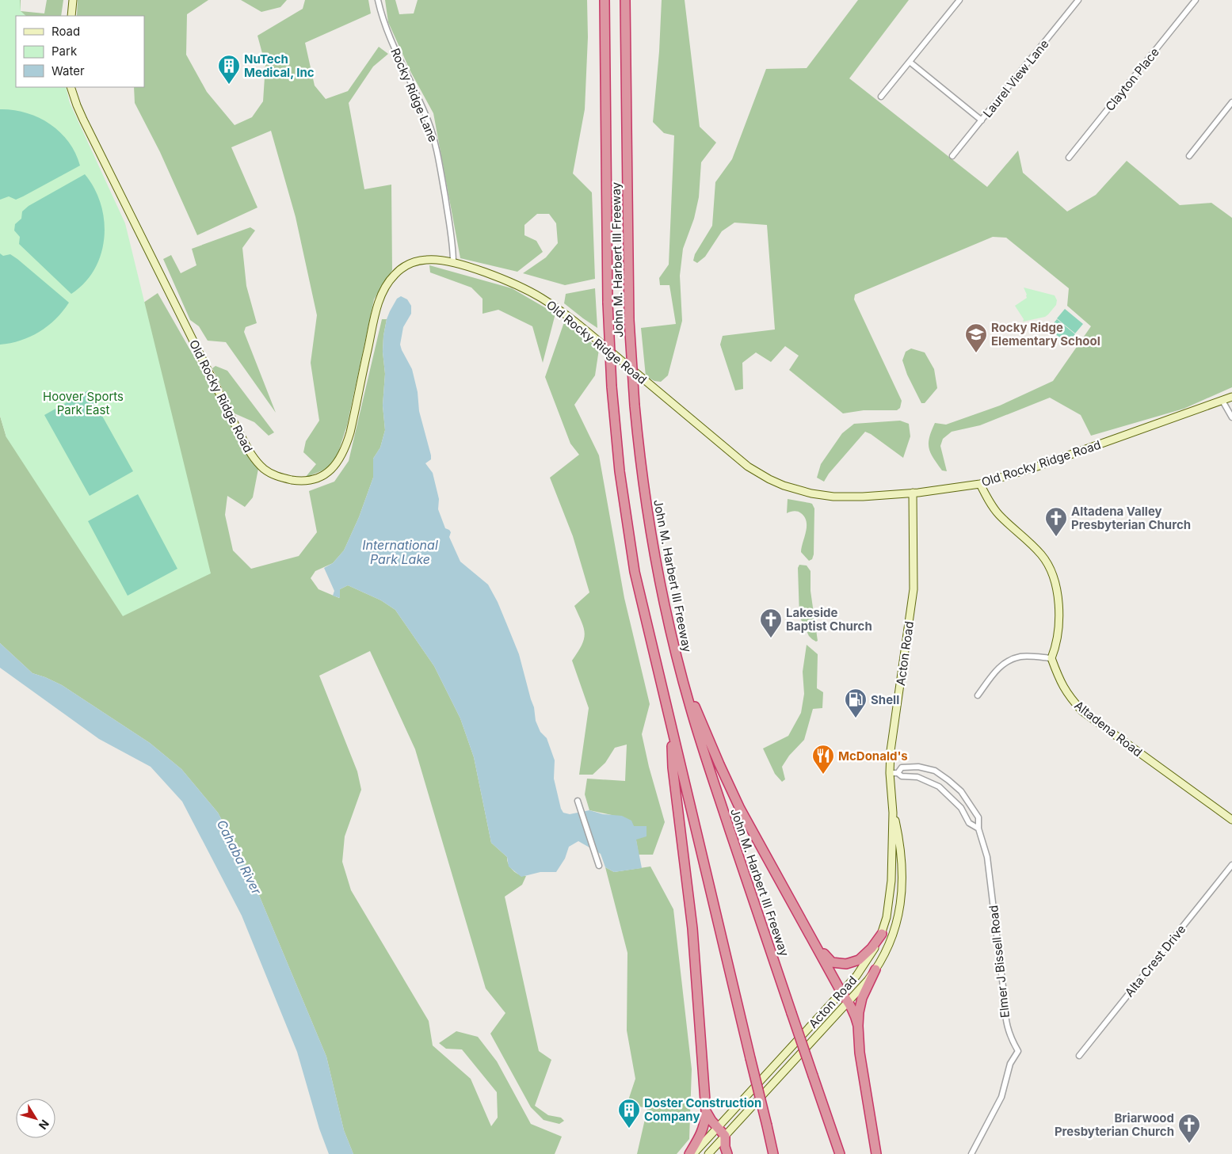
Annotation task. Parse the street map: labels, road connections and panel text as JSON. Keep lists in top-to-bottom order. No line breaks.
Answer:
{"streets":{"highway":["John M. Harbert III Freeway"],"street":["Laurel View Lane","Clayton Place","Rocky Ridge Lane","Old Rocky Ridge Road","Acton Road","Altadena Road","Alta Crest Drive","Elmer J Bissell Road"]},"crossings":[["Rocky Ridge Lane","Old Rocky Ridge Road"],["Old Rocky Ridge Road","Acton Road"],["Acton Road","Elmer J Bissell Road"]],"water":["International Park Lake","Cahaba River"],"parks":["Hoover Sports Park East"],"places":{"building":["NuTech Medical, Inc","Doster Construction Company"],"school or university":["Rocky Ridge Elementary School"],"church":["Altadena Valley Presbyterian Church","Lakeside Baptist Church","Briarwood Presbyterian Church"],"fuel station":["Shell"],"restaurant":["McDonald's"]},"legend":["Road","Park","Water"],"north":"bottom right"}
